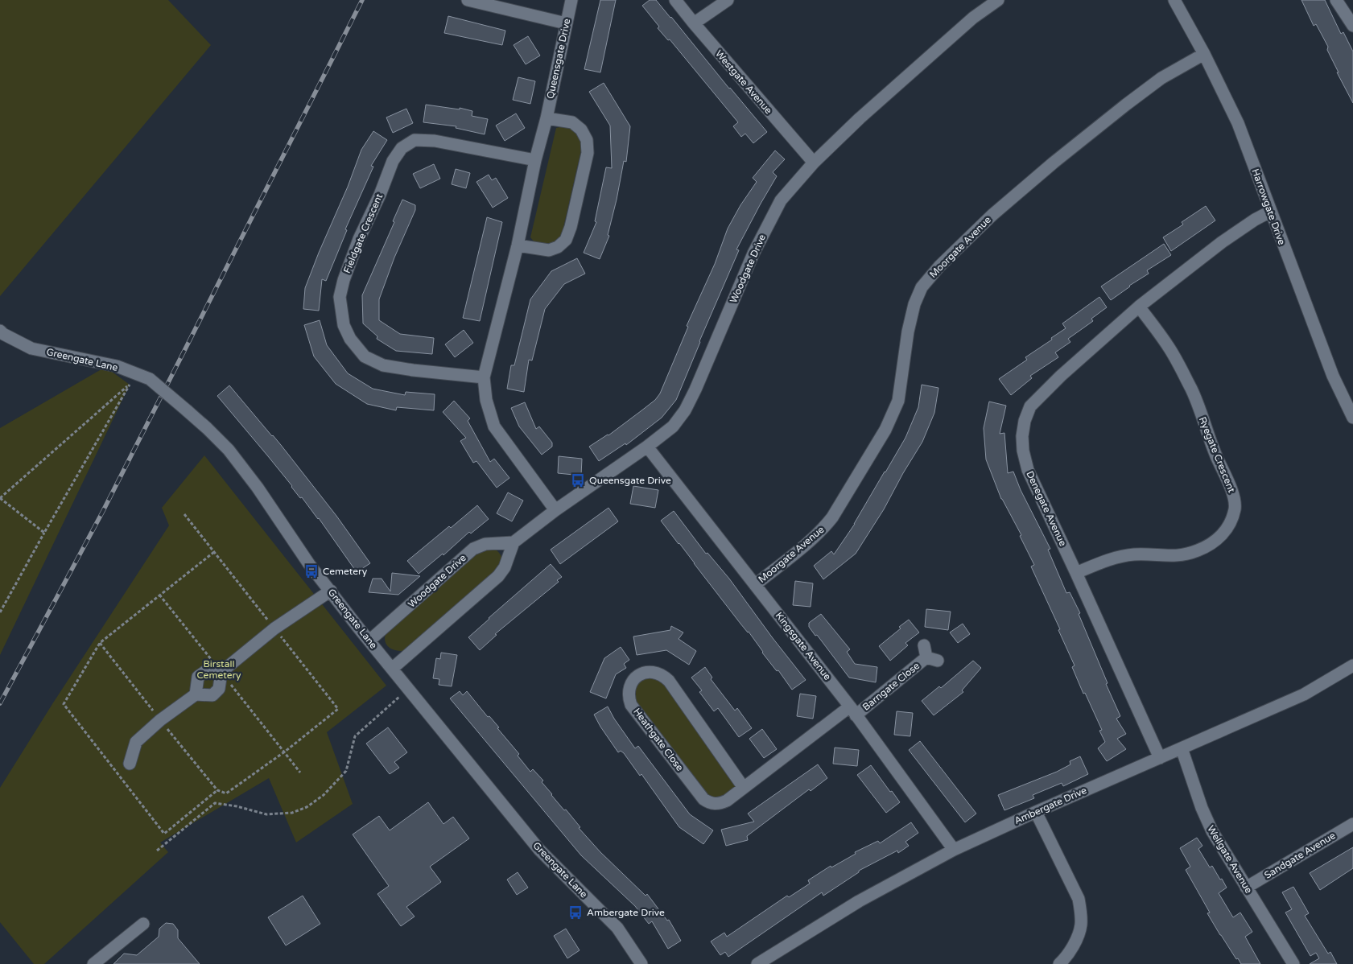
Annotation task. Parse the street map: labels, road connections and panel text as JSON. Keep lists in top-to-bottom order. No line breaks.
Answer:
{"streets":{"street":["Queensgate Drive","Westgate Avenue","Harrowgate Drive","Fieldgate Crescent","Moorgate Avenue","Woodgate Drive","Greengate Lane","Ryegate Crescent","Denegate Avenue","Kingsgate Avenue","Barngate Close","Heathgate Close","Ambergate Drive","Sandgate Avenue","Wellgate Avenue"]},"crossings":[["Queensgate Drive","Fieldgate Crescent"],["Queensgate Drive","Woodgate Drive"],["Westgate Avenue","Woodgate Drive"],["Harrowgate Drive","Moorgate Avenue"],["Harrowgate Drive","Denegate Avenue"],["Moorgate Avenue","Kingsgate Avenue"],["Woodgate Drive","Greengate Lane"],["Woodgate Drive","Kingsgate Avenue"],["Ryegate Crescent","Denegate Avenue"],["Denegate Avenue","Ambergate Drive"],["Kingsgate Avenue","Barngate Close"],["Kingsgate Avenue","Heathgate Close"],["Kingsgate Avenue","Ambergate Drive"],["Barngate Close","Heathgate Close"],["Ambergate Drive","Wellgate Avenue"],["Sandgate Avenue","Wellgate Avenue"]],"parks":["Birstall Cemetery"],"places":{"bus stop":["Queensgate Drive","Cemetery","Ambergate Drive"]}}
